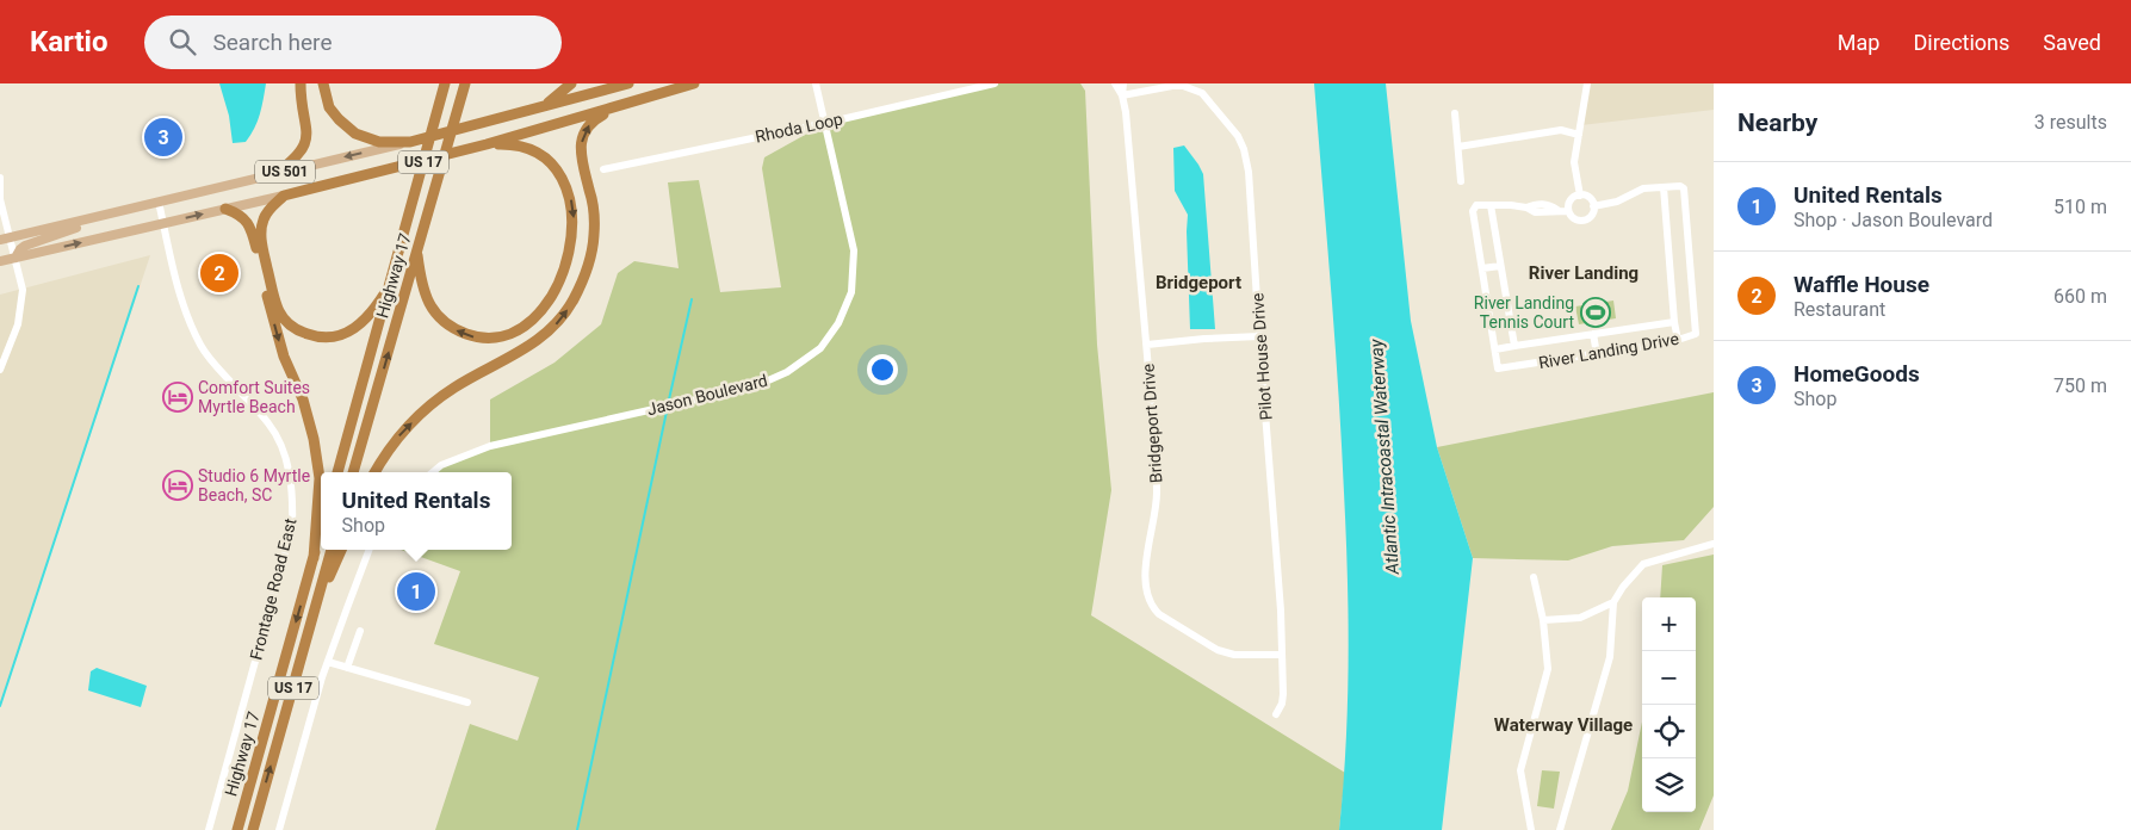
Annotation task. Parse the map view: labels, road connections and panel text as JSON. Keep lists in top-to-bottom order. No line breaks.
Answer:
{"streets":{"highway":["US 17","US 501","Highway 17"],"street":["Rhoda Loop","River Landing Drive","Pilot House Drive","Jason Boulevard","Bridgeport Drive","Frontage Road East"]},"crossings":[["Rhoda Loop","Jason Boulevard"],["US 501","Frontage Road East"],["Pilot House Drive","Bridgeport Drive"]],"districts":["River Landing","Bridgeport","Waterway Village"],"water":["Atlantic Intracoastal Waterway"],"places":{"sports":["River Landing Tennis Court"],"hotel":["Comfort Suites Myrtle Beach","Studio 6 Myrtle Beach, SC"]},"page":{"header":"Kartio","search":"Search here","nav":["Map","Directions","Saved"],"heading":["Nearby","3 results"],"pins":["3","2","1"],"list":[{"mark":"1","name":"United Rentals","note":"Shop · Jason Boulevard","value":"510 m"},{"mark":"2","name":"Waffle House","note":"Restaurant","value":"660 m"},{"mark":"3","name":"HomeGoods","note":"Shop","value":"750 m"}],"popup":["United Rentals","Shop"],"map_buttons":["+","−"]}}
